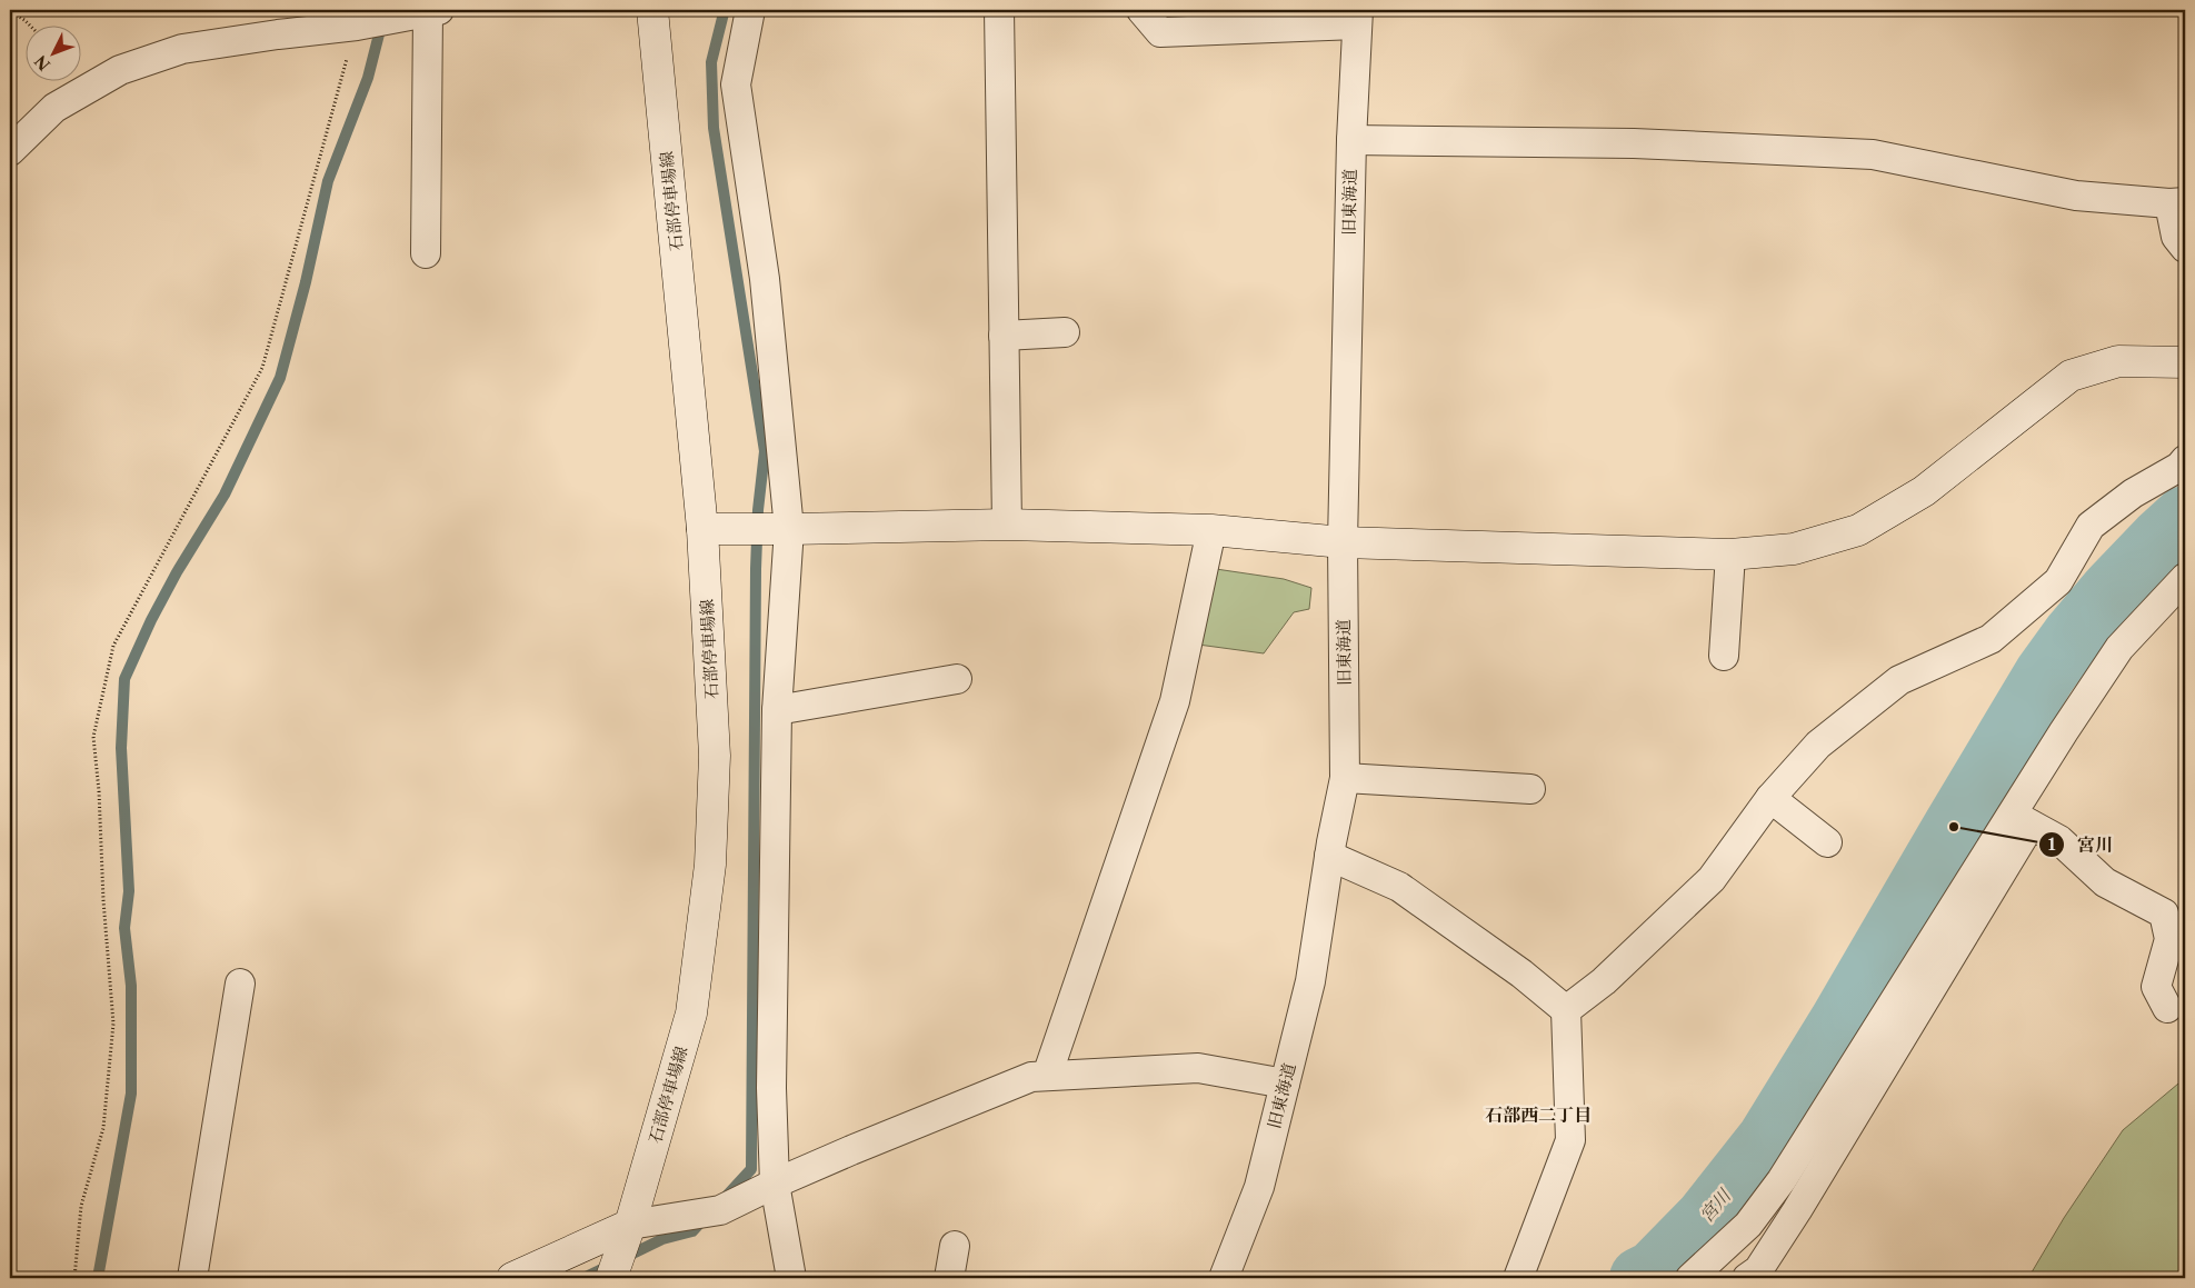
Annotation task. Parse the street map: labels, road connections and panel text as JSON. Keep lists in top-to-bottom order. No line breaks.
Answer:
{"streets":{"street":["石部停車場線","旧東海道"]},"districts":["石部西二丁目"],"water":["宮川"],"places":["宮川"],"north":"bottom left"}
